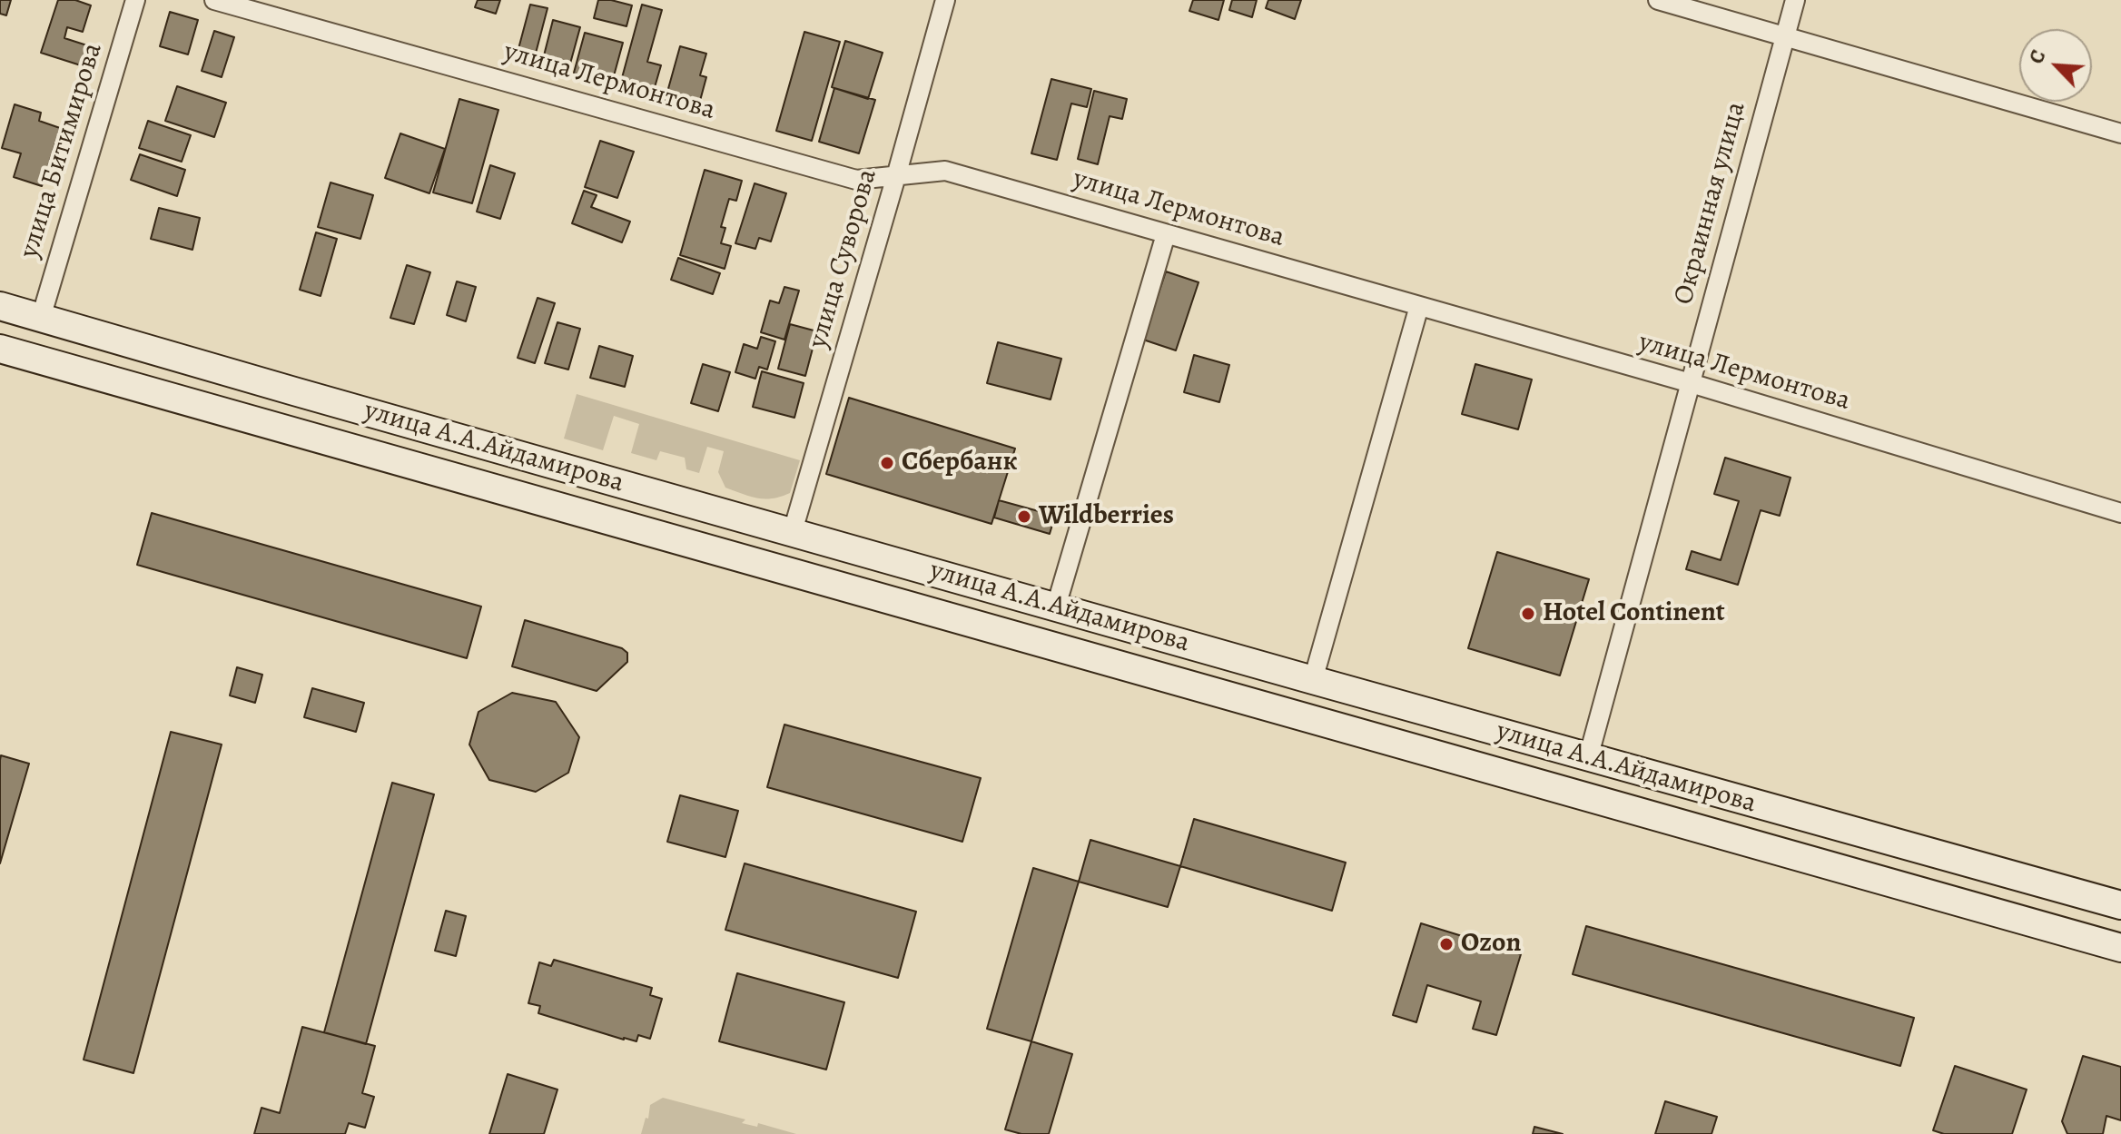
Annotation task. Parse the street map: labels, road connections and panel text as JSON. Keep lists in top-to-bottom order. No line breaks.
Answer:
{"streets":{"main road":["улица А.А.Айдамирова"],"street":["улица Лермонтова","улица Битимирова","Окраинная улица","улица Суворова"]},"crossings":[["улица Лермонтова","Окраинная улица"],["улица Лермонтова","улица Суворова"],["улица Битимирова","улица А.А.Айдамирова"],["Окраинная улица","улица А.А.Айдамирова"],["улица Суворова","улица А.А.Айдамирова"]],"places":["Сбербанк","Wildberries","Hotel Continent","Ozon"],"north":"top left"}
